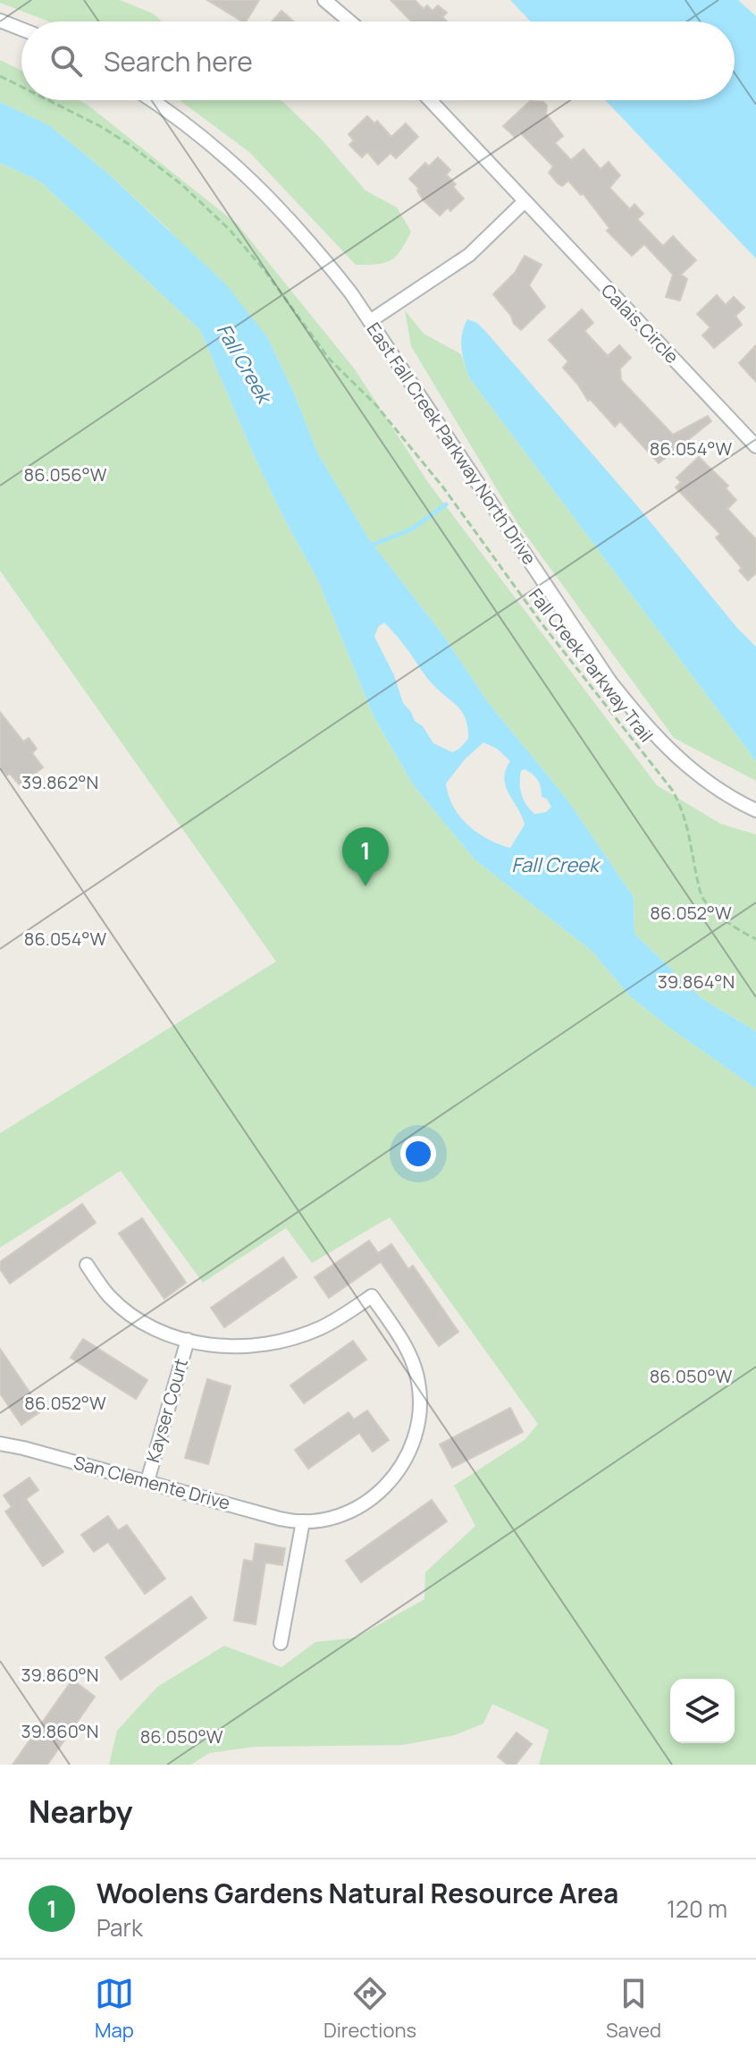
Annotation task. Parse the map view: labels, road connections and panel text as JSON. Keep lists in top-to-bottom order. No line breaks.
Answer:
{"streets":{"street":["Calais Circle","East Fall Creek Parkway North Drive","Kayser Court","San Clemente Drive"],"path":["Fall Creek Parkway Trail"]},"crossings":[["Kayser Court","San Clemente Drive"]],"water":["Fall Creek"],"page":{"search":"Search here","pins":"1","heading":"Nearby","list":[{"mark":"1","name":"Woolens Gardens Natural Resource Area","note":"Park","value":"120 m"}],"nav":["Map","Directions","Saved"]},"coordinates":["86.054°W","86.056°W","39.862°N","86.052°W","39.864°N","86.050°W","39.860°N"]}
